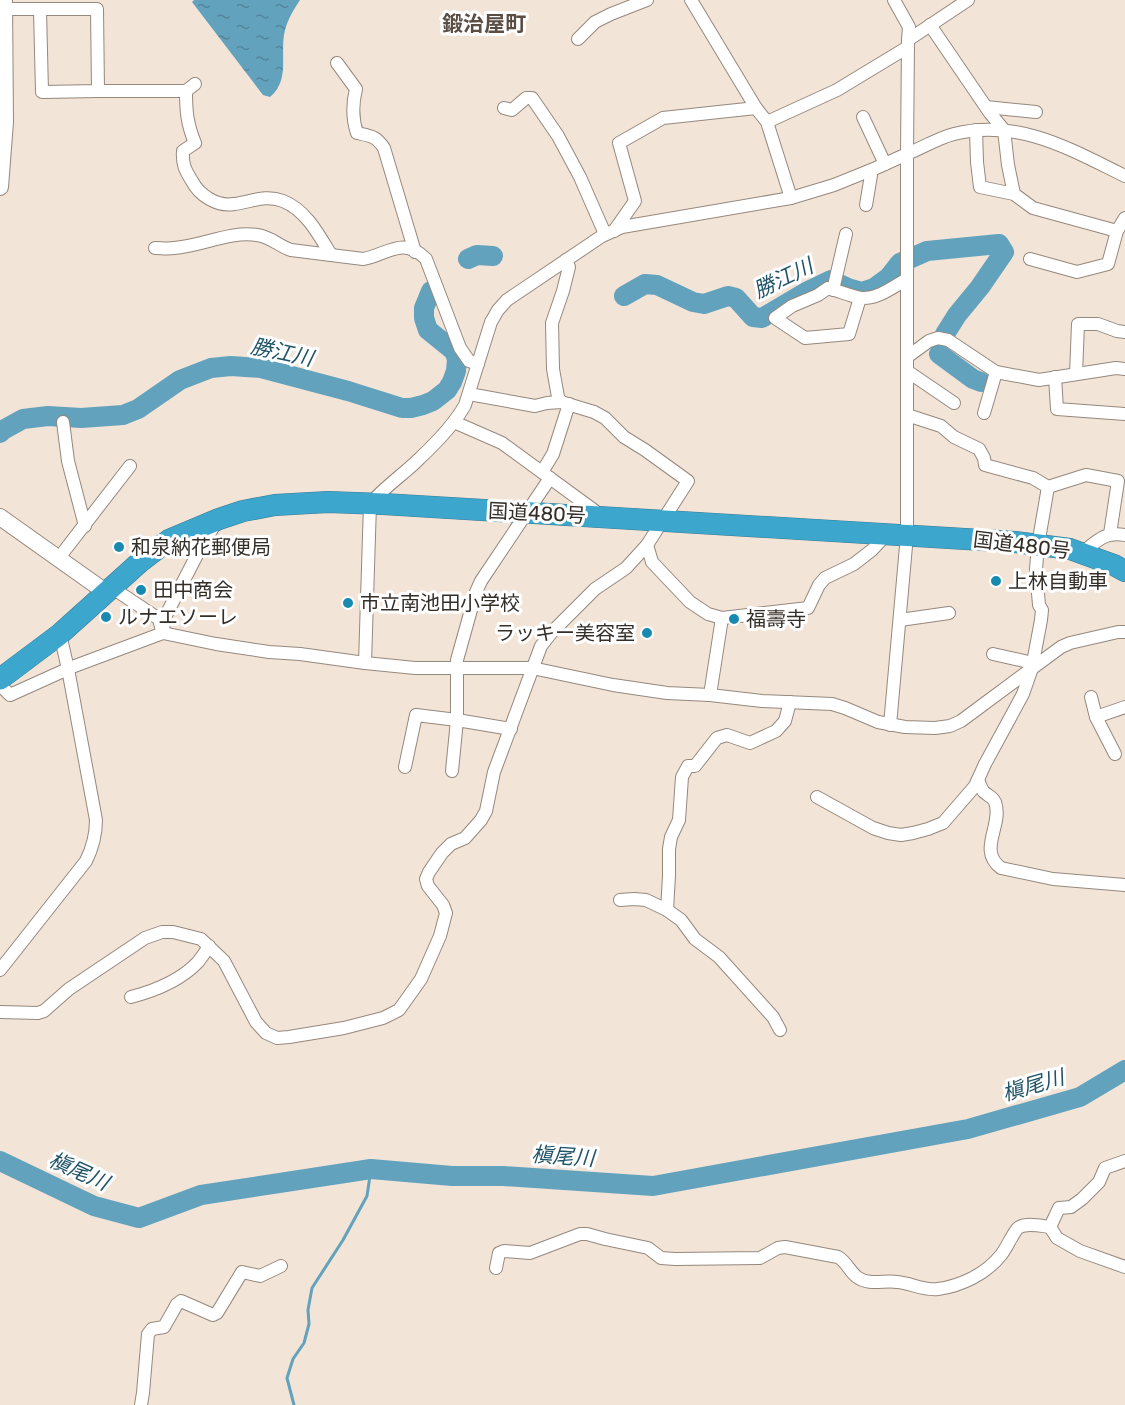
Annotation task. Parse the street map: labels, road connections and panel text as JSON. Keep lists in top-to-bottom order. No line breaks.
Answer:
{"streets":{"highway":["国道480号"]},"districts":["鍛治屋町"],"water":["勝江川","槇尾川"],"places":["和泉納花郵便局","上林自動車","田中商会","市立南池田小学校","ルナエソーレ","福壽寺","ラッキー美容室"]}
